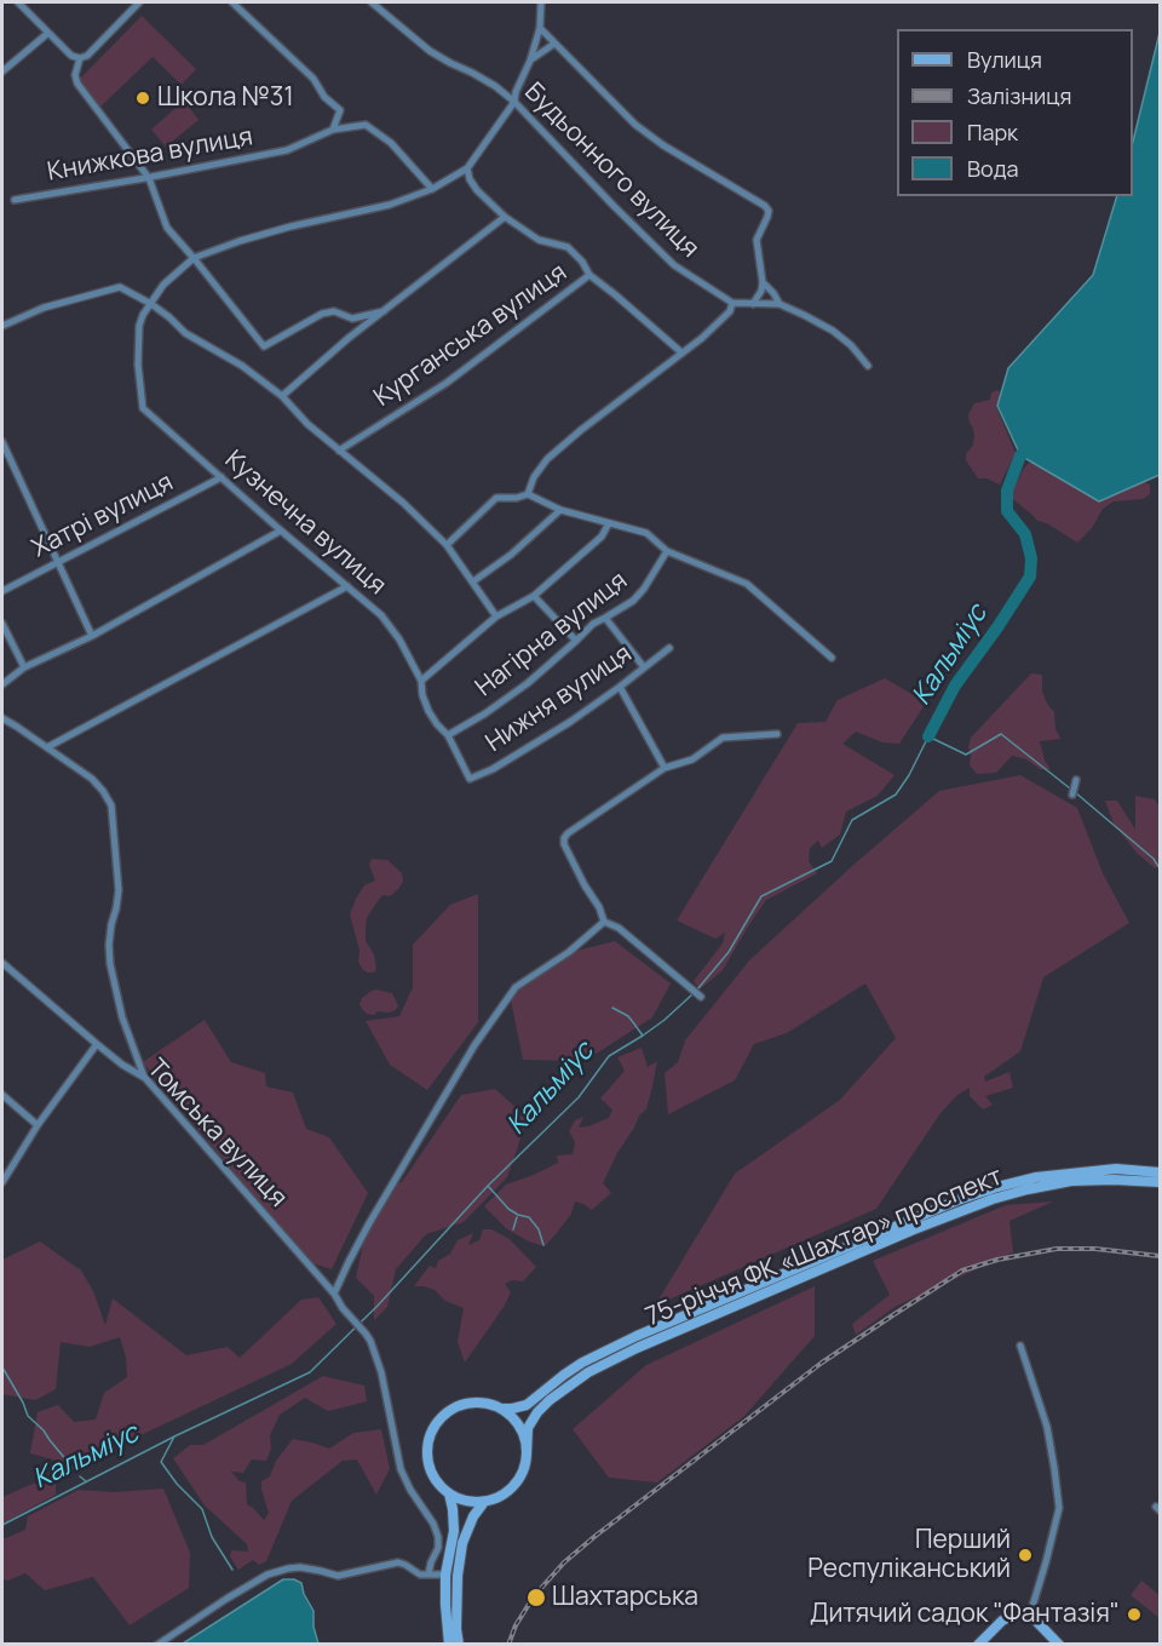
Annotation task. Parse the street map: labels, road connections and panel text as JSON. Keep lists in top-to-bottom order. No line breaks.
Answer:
{"streets":{"main road":["75-річчя ФК «Шахтар» проспект"],"street":["Книжкова вулиця","Будьонного вулиця","Курганська вулиця","Хатрі вулиця","Кузнечна вулиця","Нагірна вулиця","Нижня вулиця","Томська вулиця"]},"crossings":[["Хатрі вулиця","Кузнечна вулиця"],["Кузнечна вулиця","Нагірна вулиця"],["Кузнечна вулиця","Нижня вулиця"]],"water":["Кальміус"],"places":["Школа №31","Перший Респуліканський","Шахтарська","Дитячий садок \"Фантазія\""],"legend":["Вулиця","Залізниця","Парк","Вода"]}
